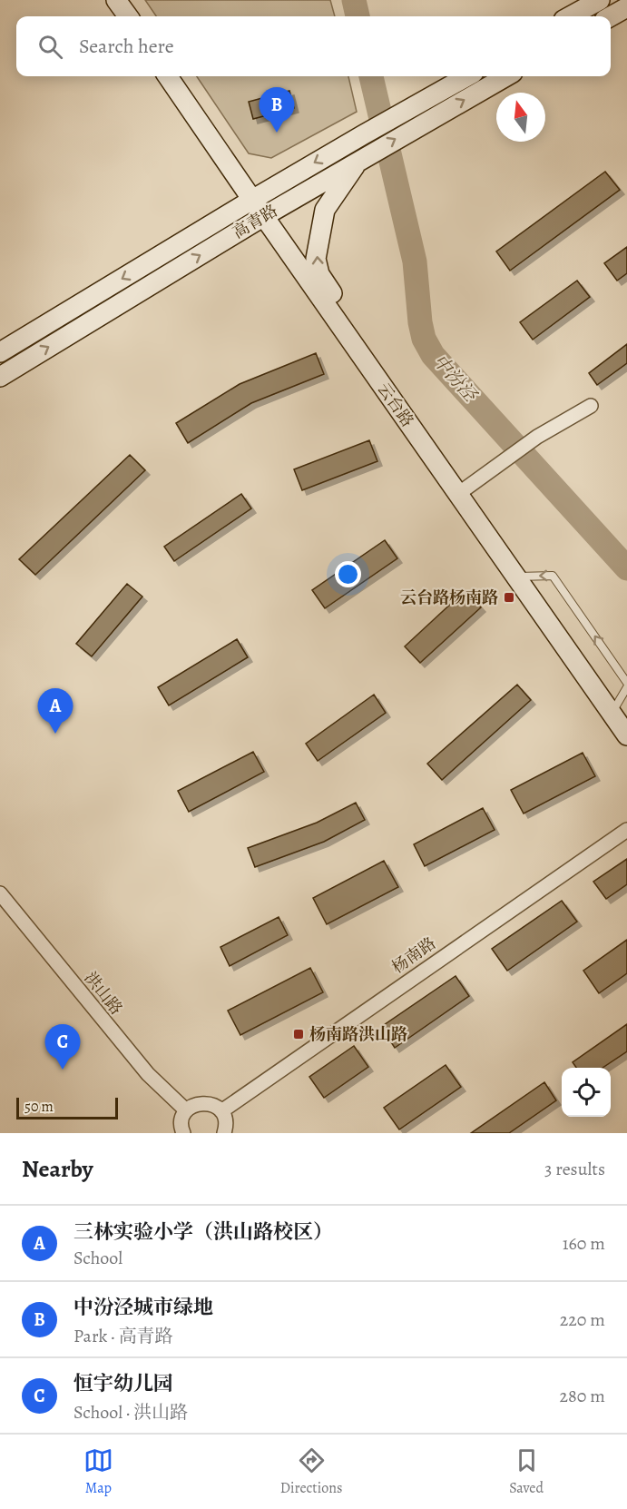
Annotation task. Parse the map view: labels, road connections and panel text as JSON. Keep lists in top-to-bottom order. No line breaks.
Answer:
{"streets":{"main road":["高青路","云台路"],"street":["杨南路","洪山路"]},"crossings":[["高青路","云台路"]],"water":["中汾泾"],"places":{"transit":["云台路杨南路","杨南路洪山路"]},"scale_bar":"50 m","north":"top","page":{"search":"Search here","pins":["B","A","C"],"scale":"50 m","heading":["Nearby","3 results"],"list":[{"mark":"A","name":"三林实验小学（洪山路校区）","note":"School","value":"160 m"},{"mark":"B","name":"中汾泾城市绿地","note":"Park · 高青路","value":"220 m"},{"mark":"C","name":"恒宇幼儿园","note":"School · 洪山路","value":"280 m"}],"nav":["Map","Directions","Saved"]}}
